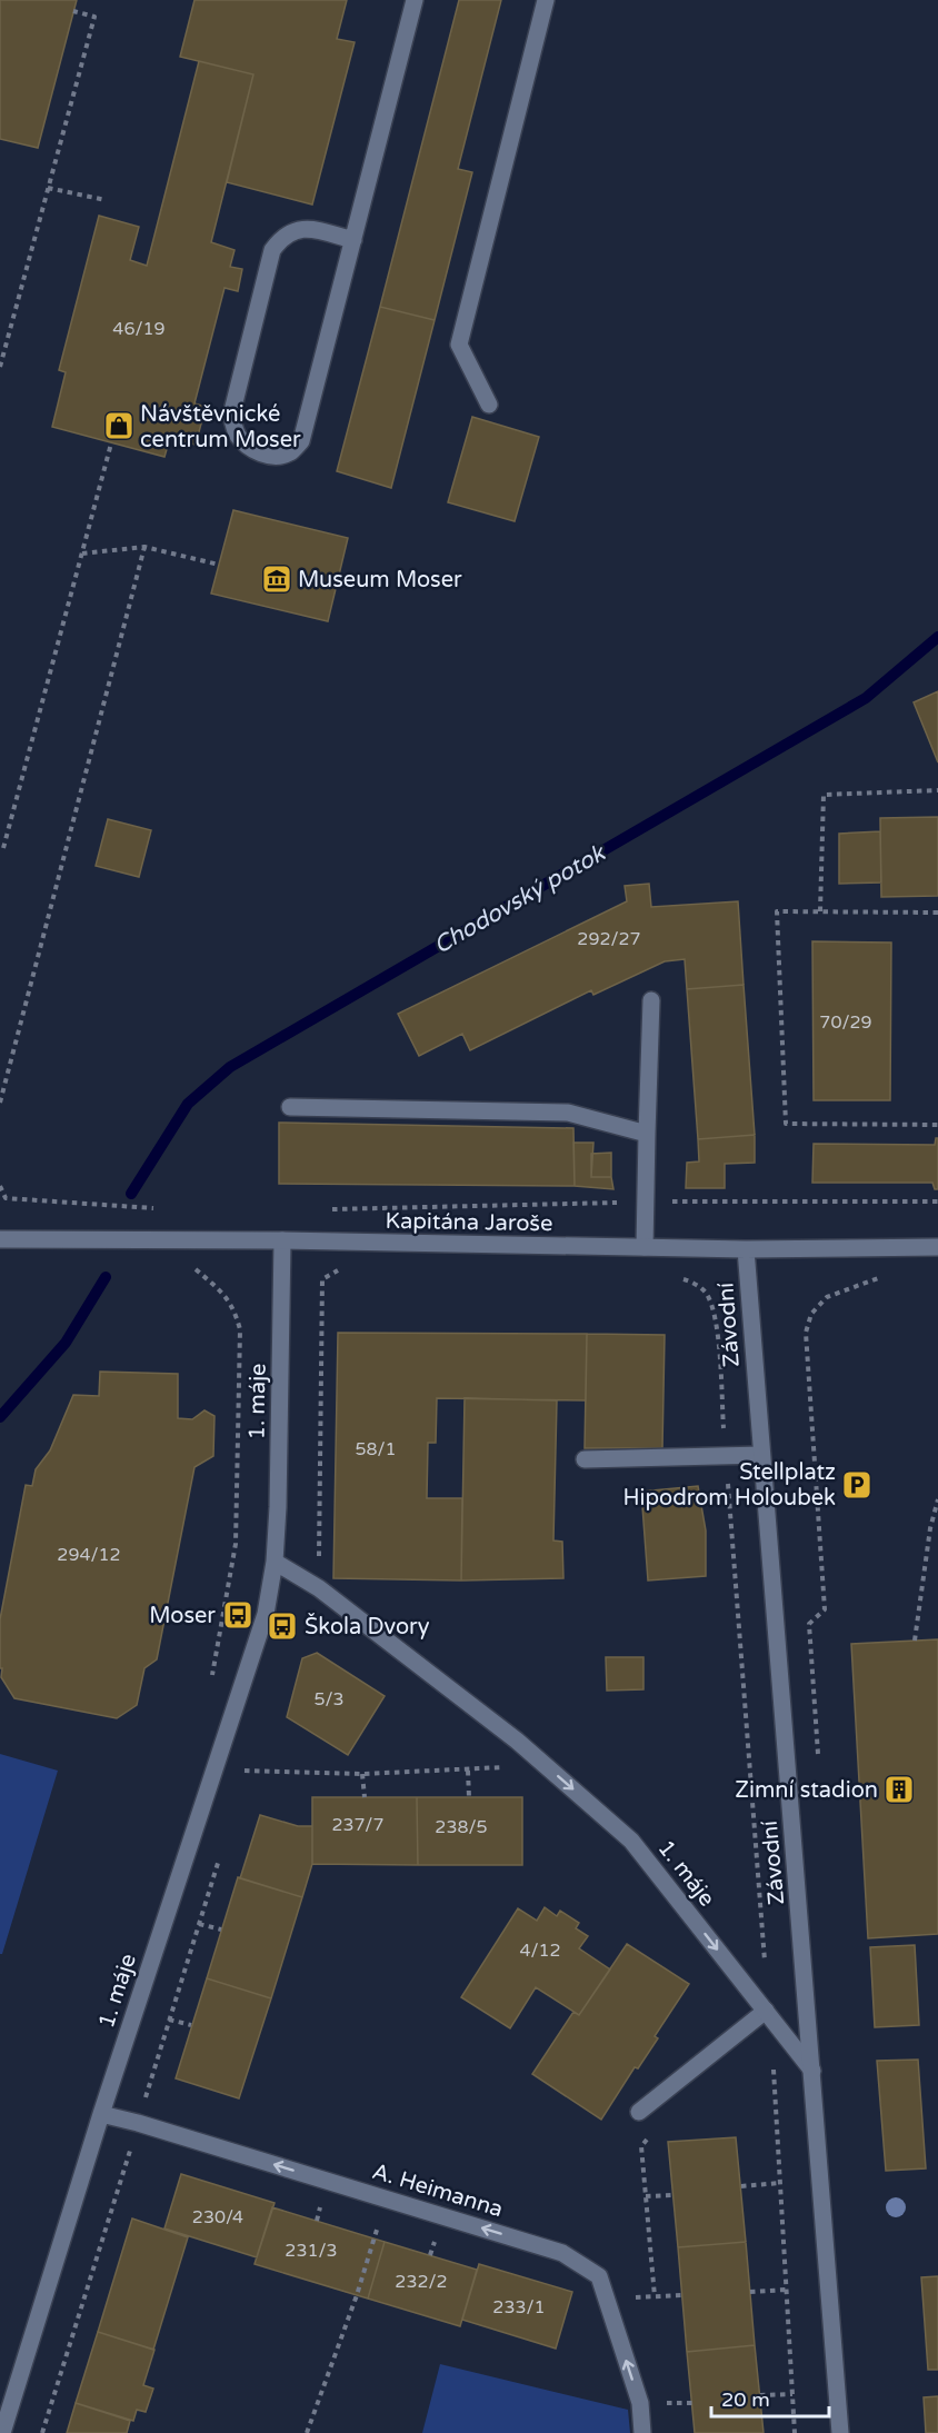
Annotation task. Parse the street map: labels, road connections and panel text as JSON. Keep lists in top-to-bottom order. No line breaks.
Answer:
{"streets":{"street":["Kapitána Jaroše","Závodní","1. máje","A. Heimanna"]},"crossings":[["Kapitána Jaroše","Závodní"],["Kapitána Jaroše","1. máje"],["Závodní","1. máje"],["1. máje","A. Heimanna"]],"one_way":["A. Heimanna"],"water":["Chodovský potok"],"places":{"shop":["Návštěvnické centrum Moser"],"museum":["Museum Moser"],"parking":["Stellplatz Hipodrom Holoubek"],"bus stop":["Moser","Škola Dvory"],"building":["Zimní stadion"]},"house_numbers":["46/19","292/27","70/29","58/1","294/12","5/3","237/7","238/5","4/12","230/4","231/3","232/2","233/1"],"scale_bar":"20 m"}
